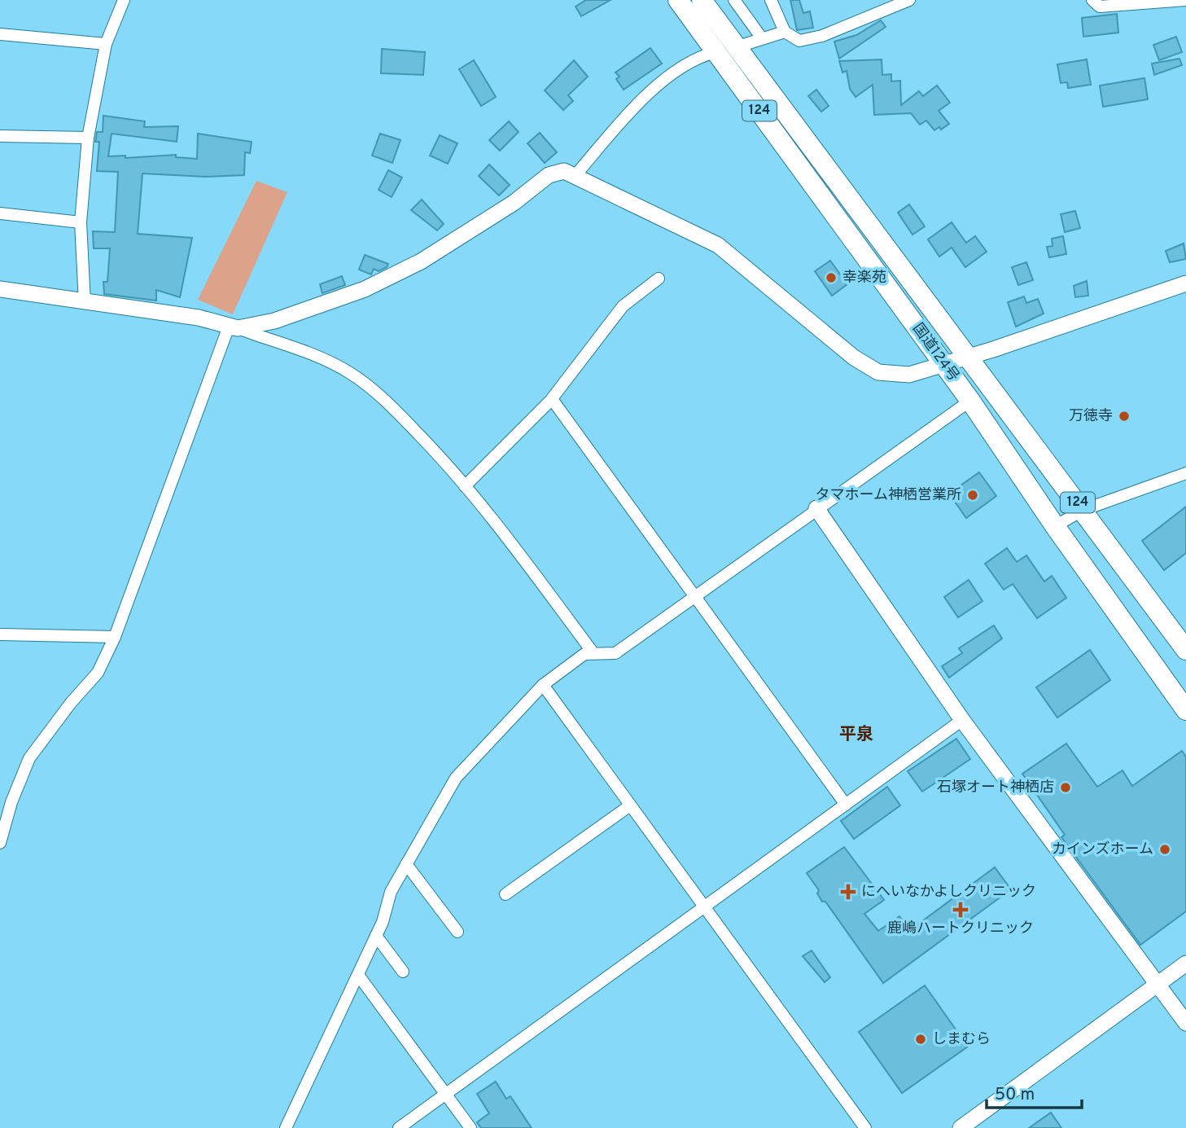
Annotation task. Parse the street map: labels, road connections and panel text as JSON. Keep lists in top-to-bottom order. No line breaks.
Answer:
{"streets":{"highway":["124","国道124号"]},"districts":["平泉"],"places":{"other":["幸楽苑","万徳寺","タマホーム神栖営業所","石塚オート神栖店","カインズホーム","しまむら"],"health":["にへいなかよしクリニック","鹿嶋ハートクリニック"]},"scale_bar":"50 m"}
